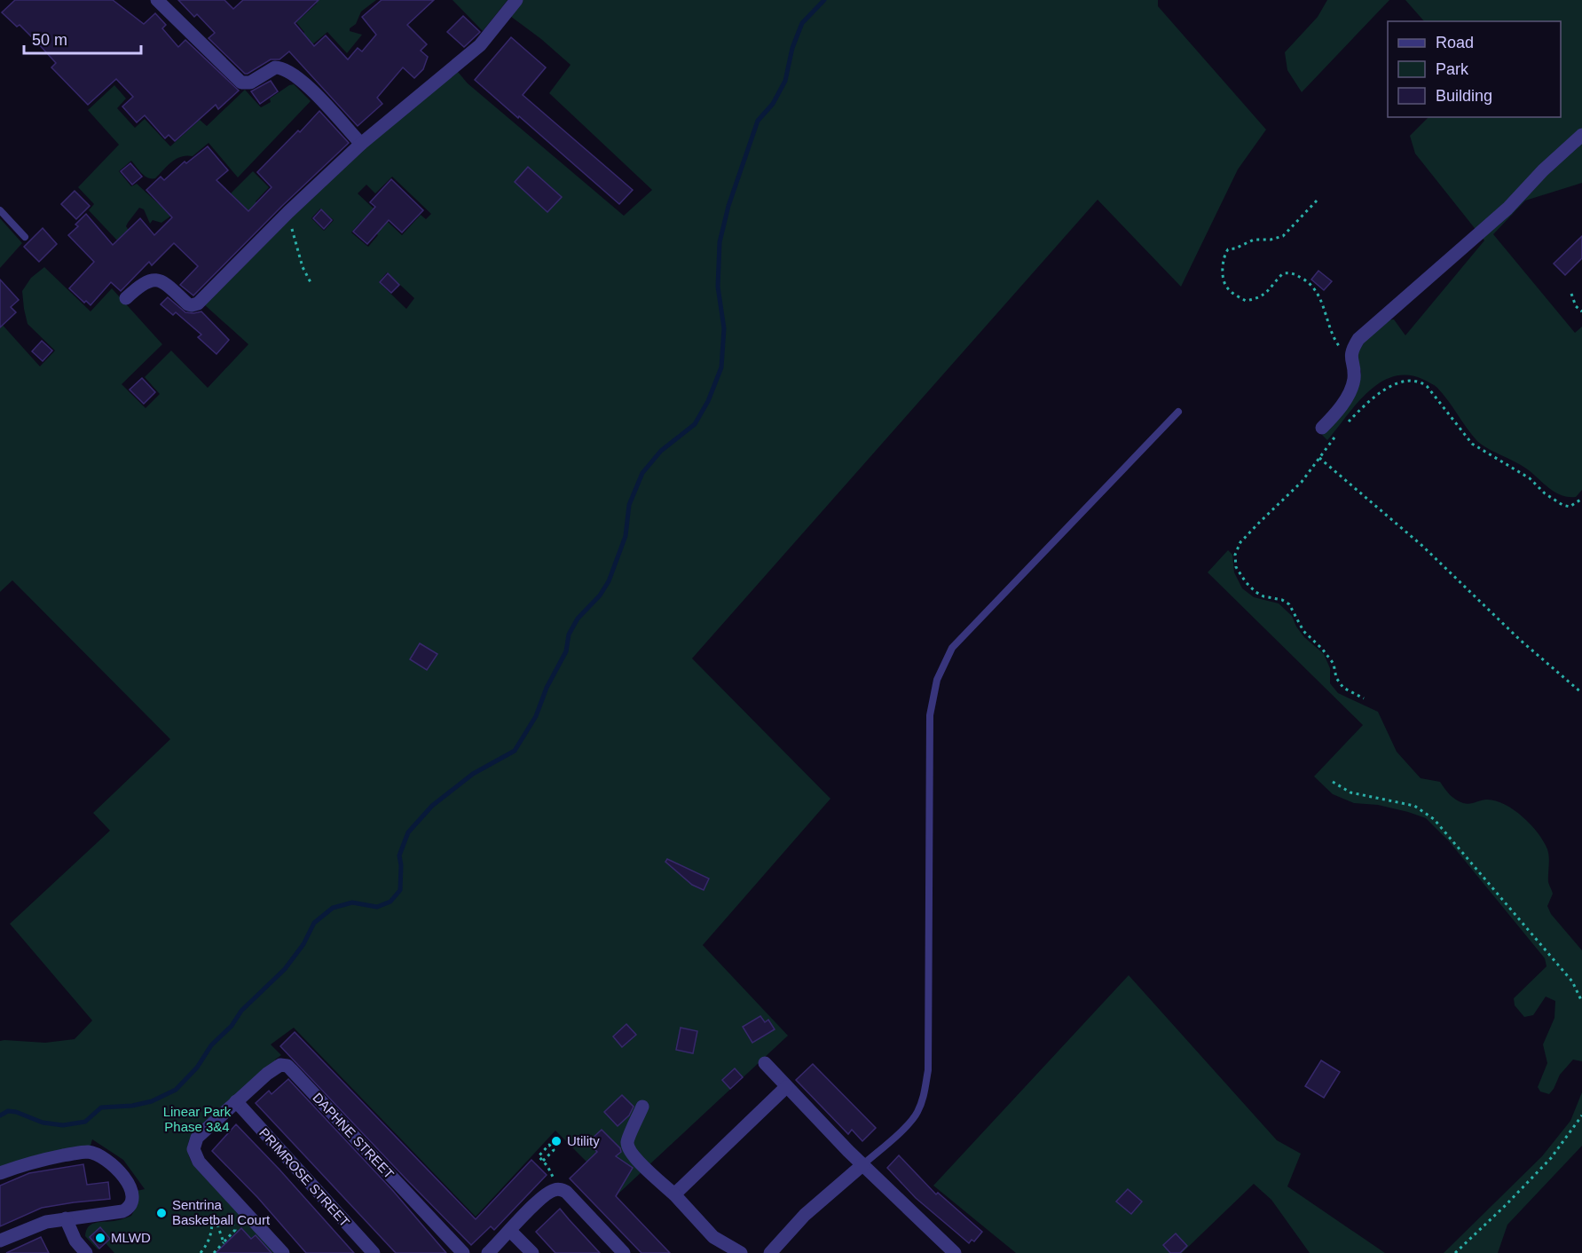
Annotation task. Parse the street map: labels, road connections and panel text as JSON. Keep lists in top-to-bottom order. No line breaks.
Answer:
{"streets":{"street":["DAPHNE STREET","PRIMROSE STREET"]},"crossings":[["DAPHNE STREET","PRIMROSE STREET"]],"parks":["Linear Park Phase 3&4"],"places":["Utility","Sentrina Basketball Court","MLWD"],"legend":["Road","Park","Building"],"scale_bar":"50 m"}
